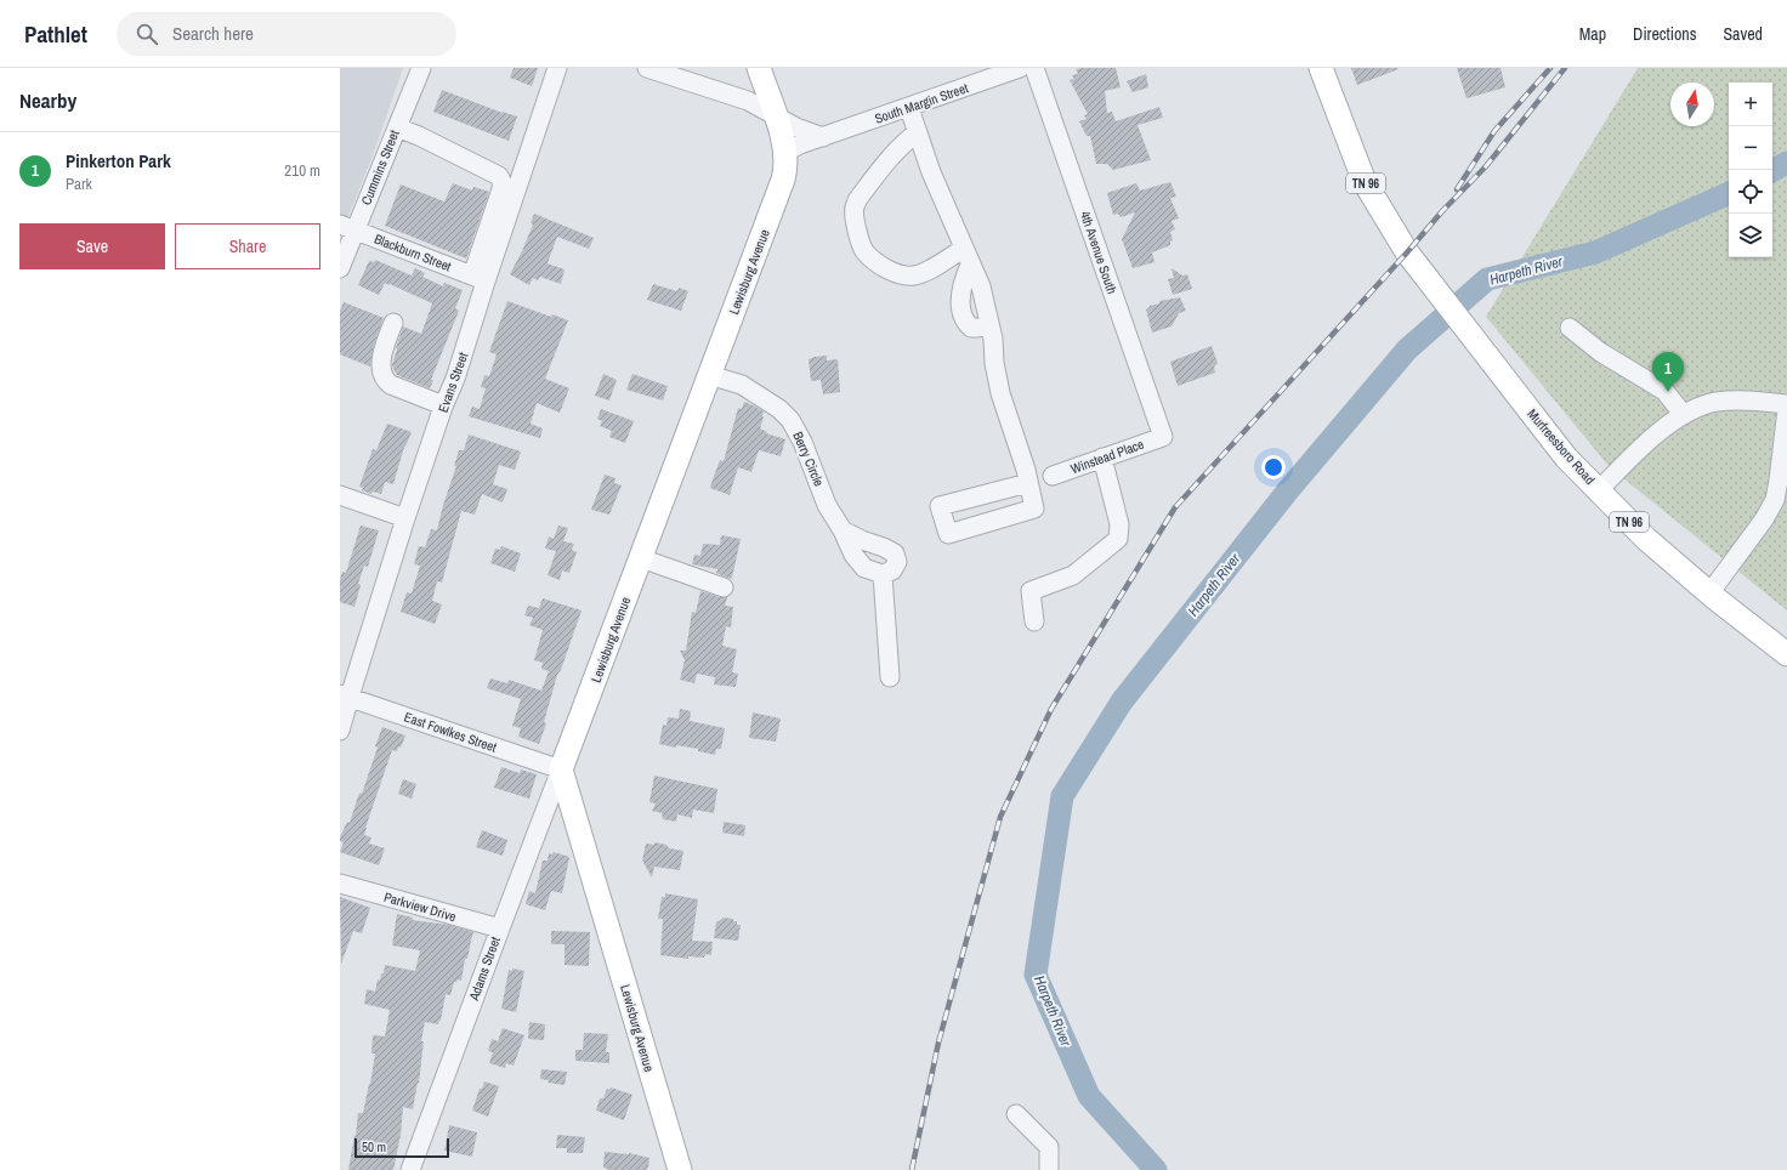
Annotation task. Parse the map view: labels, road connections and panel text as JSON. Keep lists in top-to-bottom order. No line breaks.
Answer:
{"streets":{"main road":["TN 96","Lewisburg Avenue","Murfreesboro Road"],"street":["South Margin Street","Cummins Street","Blackburn Street","4th Avenue South","Evans Street","Winstead Place","Berry Circle","East Fowlkes Street","Parkview Drive","Adams Street"]},"crossings":[["South Margin Street","Lewisburg Avenue"],["Cummins Street","Blackburn Street"],["Blackburn Street","Evans Street"],["4th Avenue South","Winstead Place"],["Lewisburg Avenue","Berry Circle"],["Lewisburg Avenue","East Fowlkes Street"],["Lewisburg Avenue","Adams Street"],["Evans Street","East Fowlkes Street"],["East Fowlkes Street","Adams Street"],["Parkview Drive","Adams Street"]],"water":["Harpeth River"],"scale_bar":"50 m","north":"top","page":{"header":"Pathlet","search":"Search here","nav":["Map","Directions","Saved"],"heading":"Nearby","map_buttons":["+","−"],"list":[{"mark":"1","name":"Pinkerton Park","note":"Park","value":"210 m"}],"buttons":["Save","Share"],"pins":"1","scale":"50 m"}}
